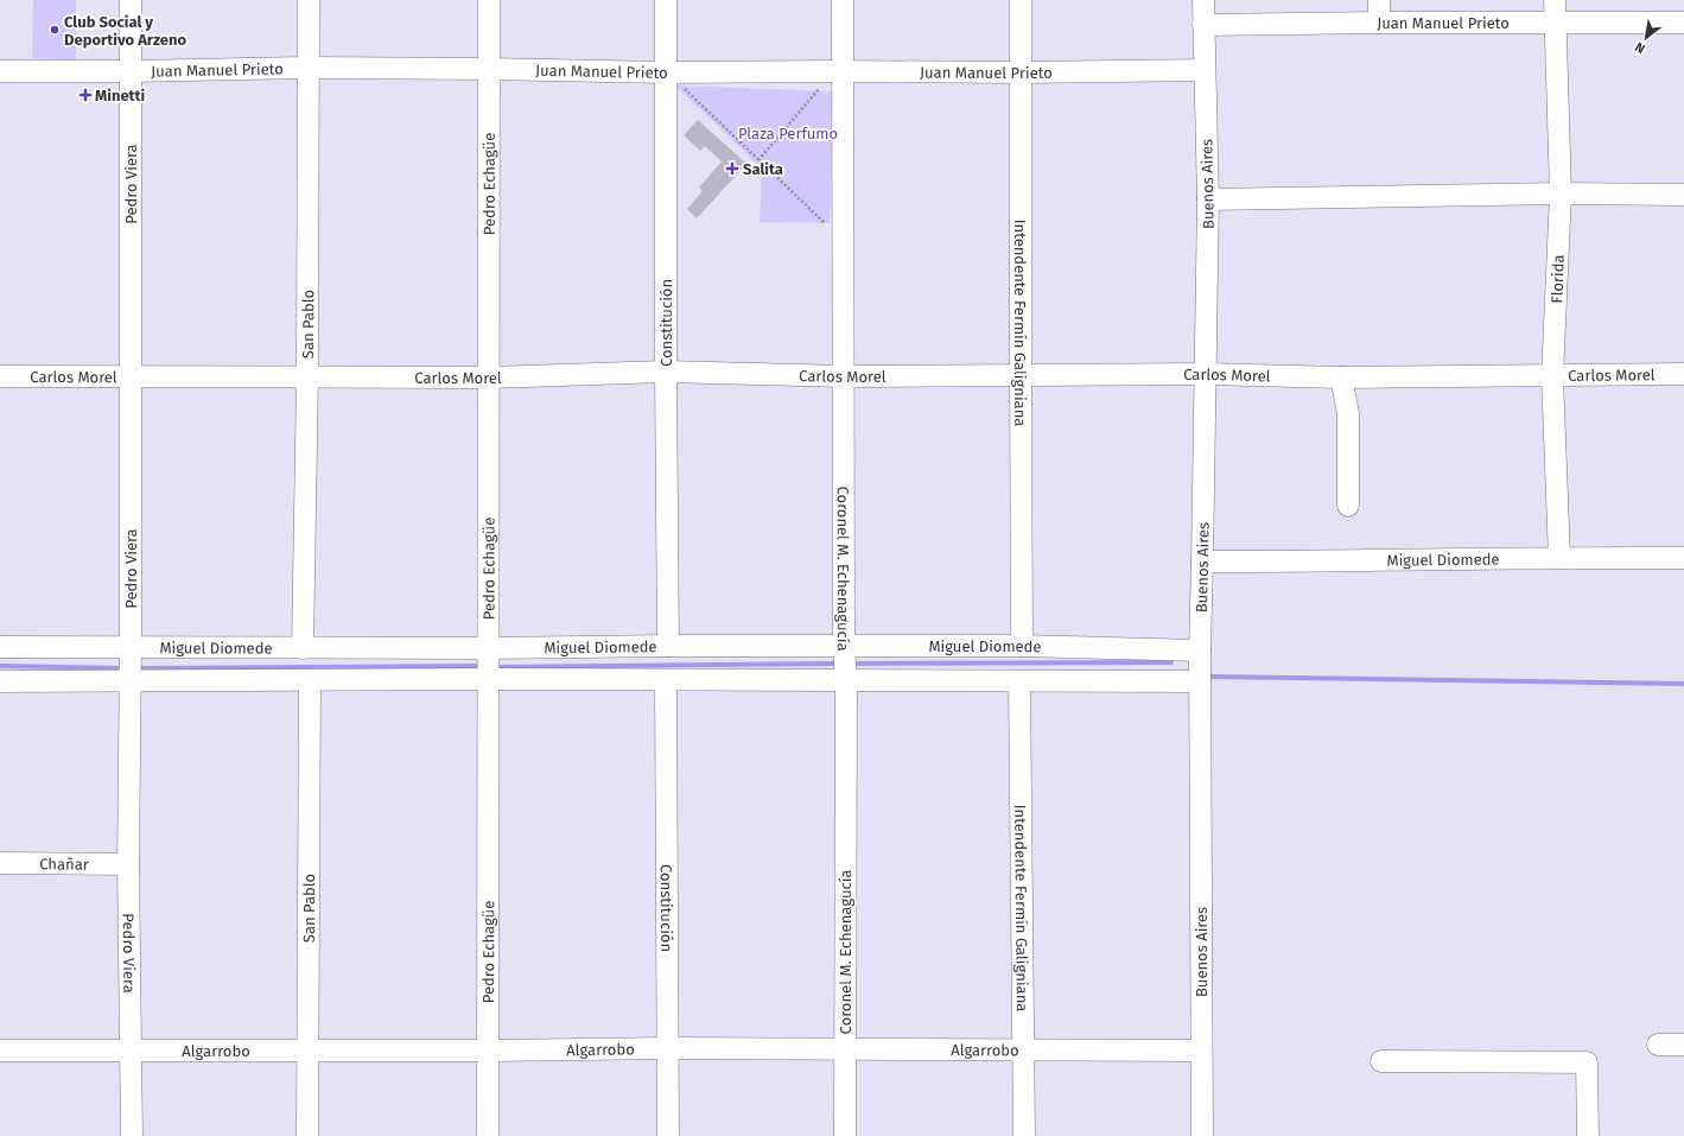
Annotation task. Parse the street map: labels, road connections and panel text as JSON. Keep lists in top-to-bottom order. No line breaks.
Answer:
{"streets":{"street":["Juan Manuel Prieto","Pedro Viera","Pedro Echagüe","Buenos Aires","Florida","Constitución","Intendente Fermín Galigniana","San Pablo","Carlos Morel","Miguel Diomede","Coronel M. Echenagucía","Chañar","Algarrobo"]},"crossings":[["Juan Manuel Prieto","Pedro Viera"],["Juan Manuel Prieto","Pedro Echagüe"],["Juan Manuel Prieto","Buenos Aires"],["Juan Manuel Prieto","Florida"],["Juan Manuel Prieto","Constitución"],["Juan Manuel Prieto","Intendente Fermín Galigniana"],["Juan Manuel Prieto","San Pablo"],["Juan Manuel Prieto","Coronel M. Echenagucía"],["Pedro Viera","Carlos Morel"],["Pedro Viera","Miguel Diomede"],["Pedro Viera","Chañar"],["Pedro Viera","Algarrobo"],["Pedro Echagüe","Carlos Morel"],["Pedro Echagüe","Miguel Diomede"],["Pedro Echagüe","Algarrobo"],["Buenos Aires","Carlos Morel"],["Buenos Aires","Miguel Diomede"],["Buenos Aires","Algarrobo"],["Florida","Carlos Morel"],["Florida","Miguel Diomede"],["Constitución","Carlos Morel"],["Constitución","Miguel Diomede"],["Constitución","Algarrobo"],["Intendente Fermín Galigniana","Carlos Morel"],["Intendente Fermín Galigniana","Miguel Diomede"],["Intendente Fermín Galigniana","Algarrobo"],["San Pablo","Carlos Morel"],["San Pablo","Miguel Diomede"],["San Pablo","Algarrobo"],["Carlos Morel","Coronel M. Echenagucía"],["Miguel Diomede","Coronel M. Echenagucía"],["Coronel M. Echenagucía","Algarrobo"]],"parks":["Plaza Perfumo"],"places":{"other":["Club Social y Deportivo Arzeno"],"health":["Minetti","Salita"]},"north":"bottom left"}
